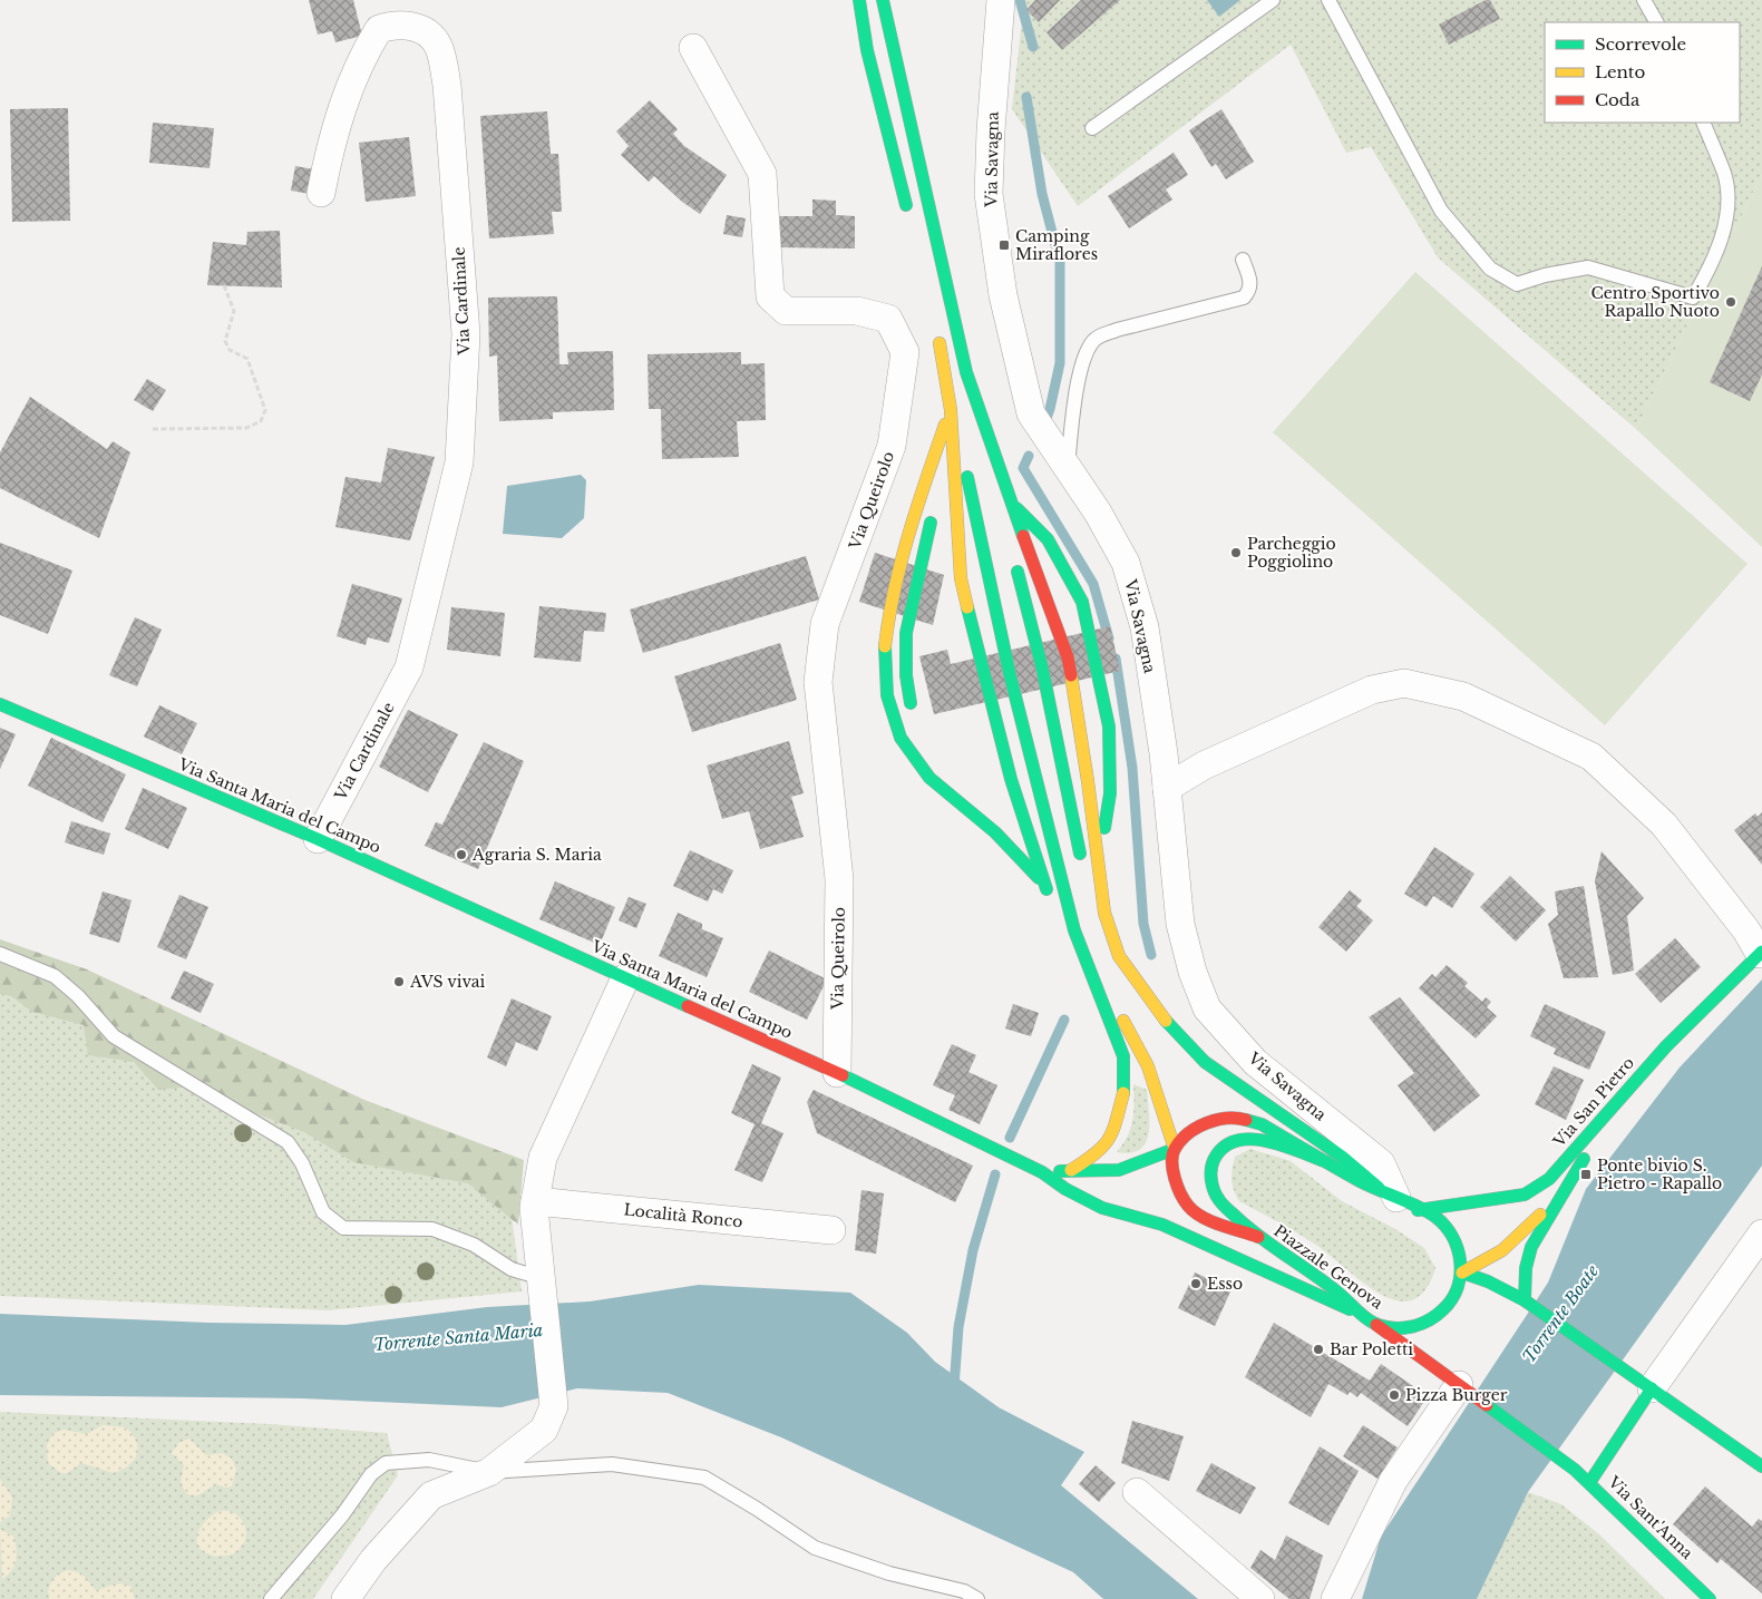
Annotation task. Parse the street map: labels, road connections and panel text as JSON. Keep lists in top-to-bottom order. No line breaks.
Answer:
{"streets":{"main road":["Via Santa Maria del Campo","Via San Pietro","Piazzale Genova","Via Sant'Anna"],"street":["Via Savagna","Via Cardinale","Via Queirolo","Località Ronco"]},"crossings":[["Via Savagna","Via San Pietro"],["Via Savagna","Piazzale Genova"],["Via Cardinale","Via Santa Maria del Campo"],["Via Queirolo","Via Santa Maria del Campo"],["Via Santa Maria del Campo","Piazzale Genova"],["Via Santa Maria del Campo","Via Sant'Anna"],["Via San Pietro","Piazzale Genova"],["Piazzale Genova","Via Sant'Anna"]],"water":["Torrente Boate","Torrente Santa Maria"],"places":{"transit":["Camping Miraflores","Ponte bivio S. Pietro - Rapallo"],"other":["Centro Sportivo Rapallo Nuoto","Parcheggio Poggiolino","Agraria S. Maria","AVS vivai","Esso","Bar Poletti","Pizza Burger"]},"legend":["Scorrevole","Lento","Coda"]}
